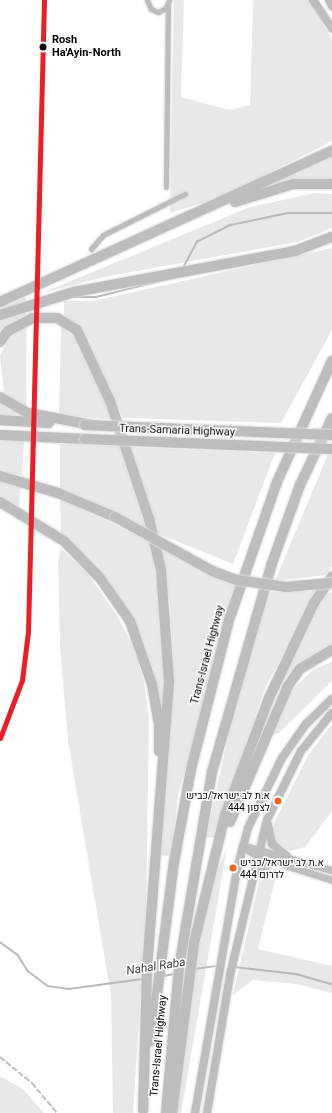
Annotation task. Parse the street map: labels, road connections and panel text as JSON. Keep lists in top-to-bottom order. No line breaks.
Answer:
{"streets":{"highway":["Trans-Samaria Highway","Trans-Israel Highway"]},"water":["Nahal Raba"],"places":["Rosh Ha'Ayin-North","א.ת לב ישראל/כביש 444 לצפון","א.ת לב ישראל/כביש 444 לדרום"]}
